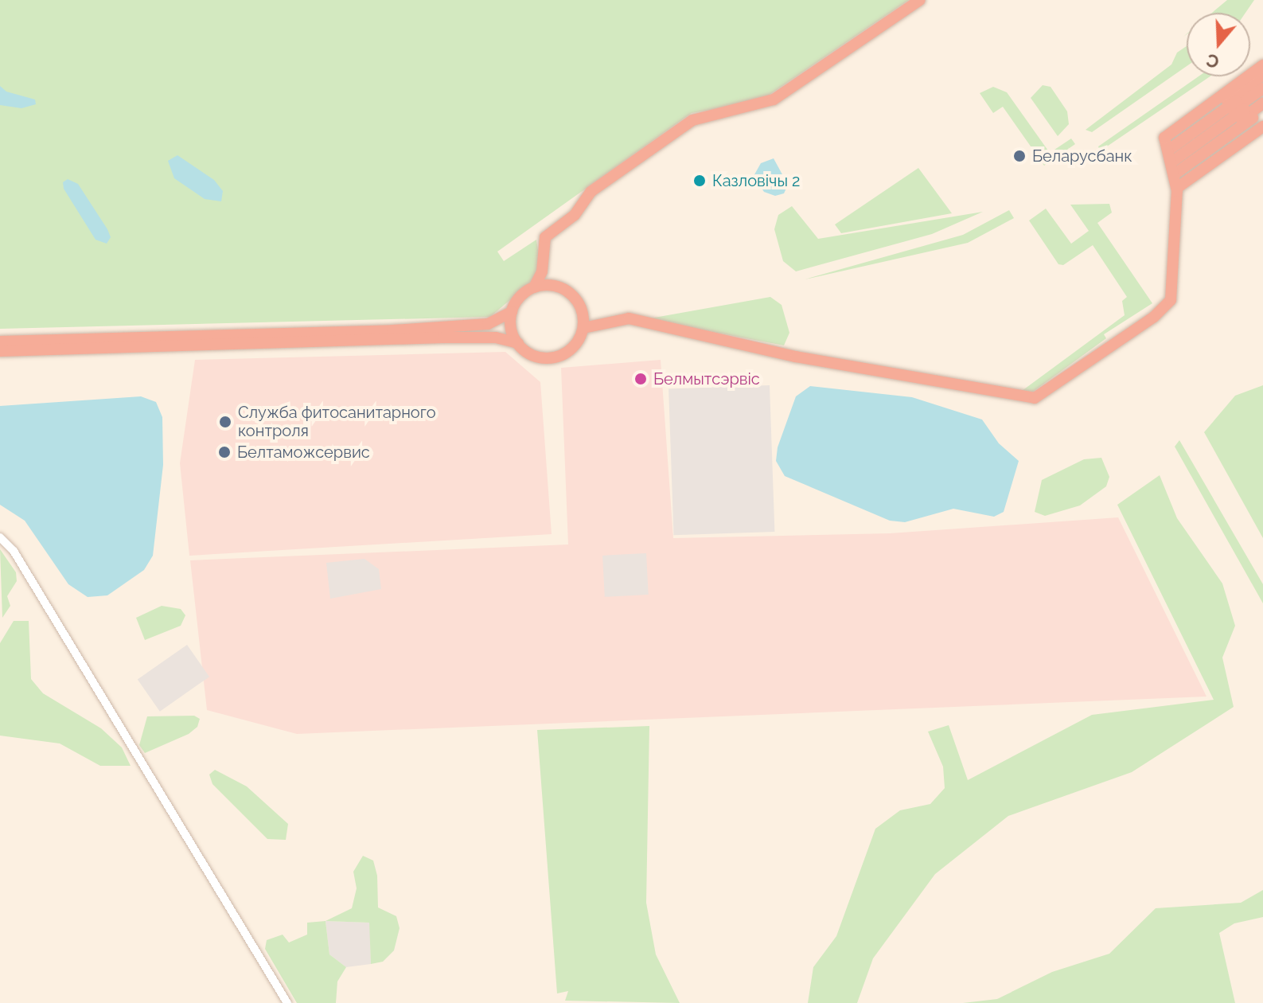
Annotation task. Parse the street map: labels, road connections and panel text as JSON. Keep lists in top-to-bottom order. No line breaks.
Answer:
{"places":["Беларусбанк","Казловічы 2","Белмытсэрвіс","Служба фитосанитарного контроля","Белтаможсервис"],"north":"bottom"}
